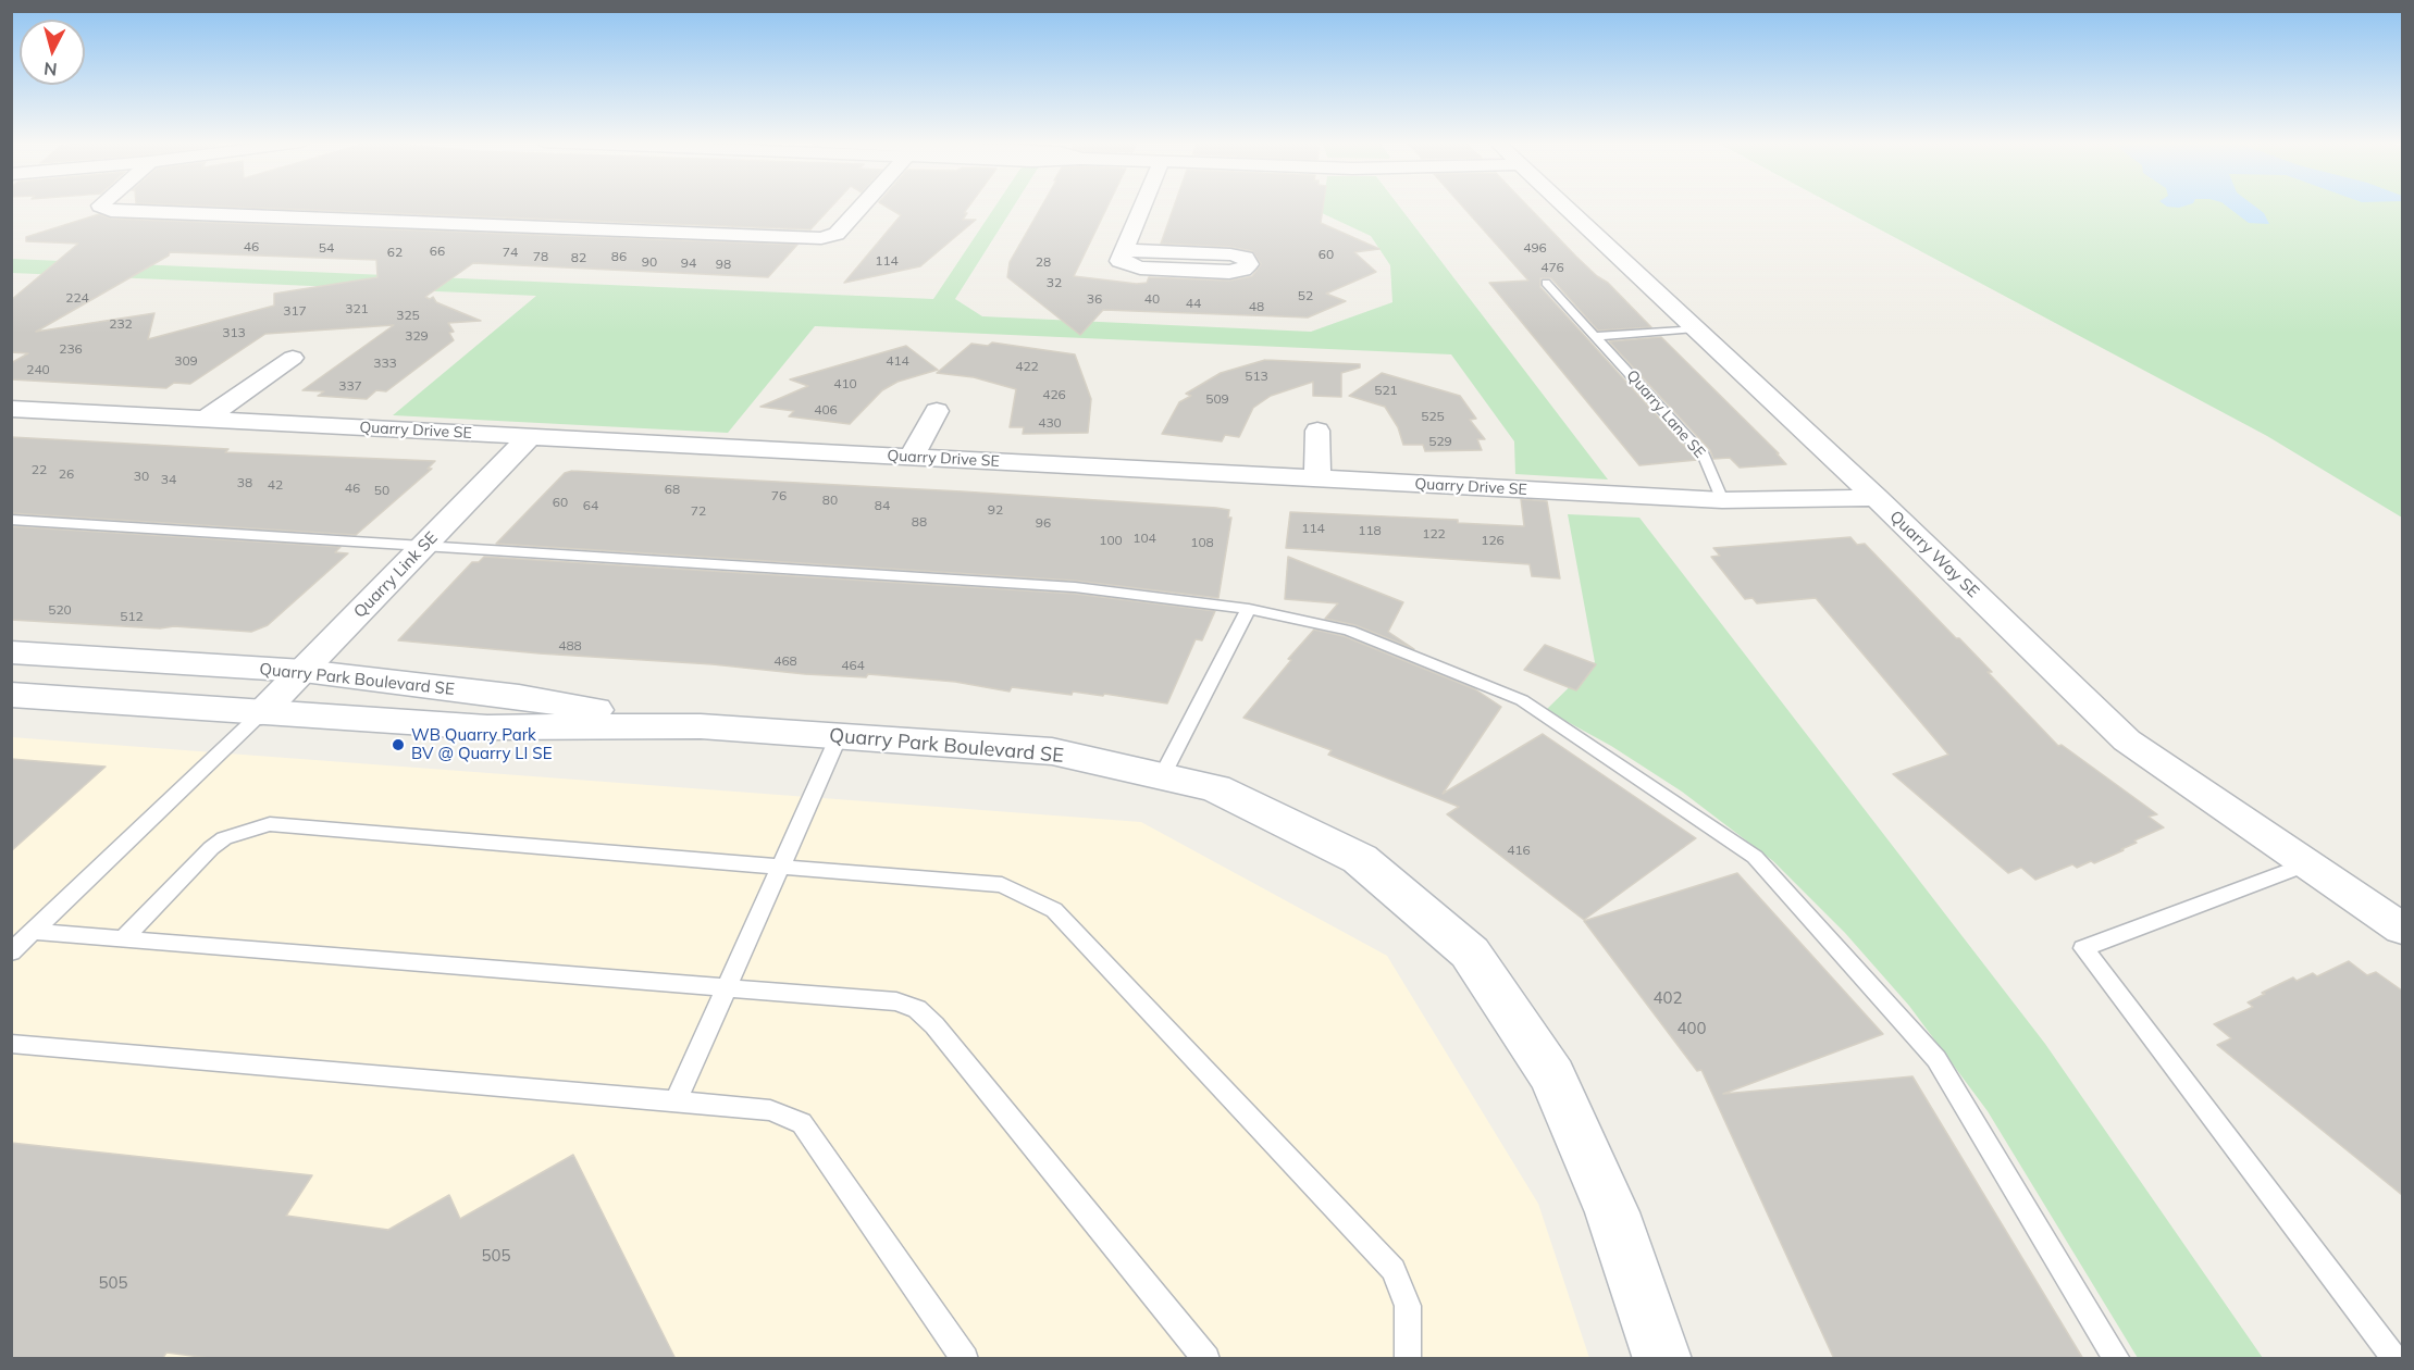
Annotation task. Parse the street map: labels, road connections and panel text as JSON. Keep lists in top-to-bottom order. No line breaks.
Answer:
{"streets":{"street":["Quarry Drive SE","Quarry Way SE","Quarry Link SE","Quarry Park Boulevard SE"],"lane":["Quarry Lane SE"]},"crossings":[["Quarry Lane SE","Quarry Drive SE"],["Quarry Drive SE","Quarry Way SE"],["Quarry Drive SE","Quarry Link SE"],["Quarry Link SE","Quarry Park Boulevard SE"]],"places":["WB Quarry Park BV @ Quarry LI SE"],"house_numbers":["46","54","496","66","62","74","60","78","86","82","114","90","28","94","98","476","32","52","224","36","40","44","48","321","317","325","232","313","329","236","309","414","333","422","240","513","410","337","521","426","509","406","525","430","529","22","26","30","34","38","42","46","68","50","76","80","60","64","84","92","72","88","96","114","118","122","104","100","126","108","520","512","488","468","464","416","402","400","505","505"],"north":"bottom"}
